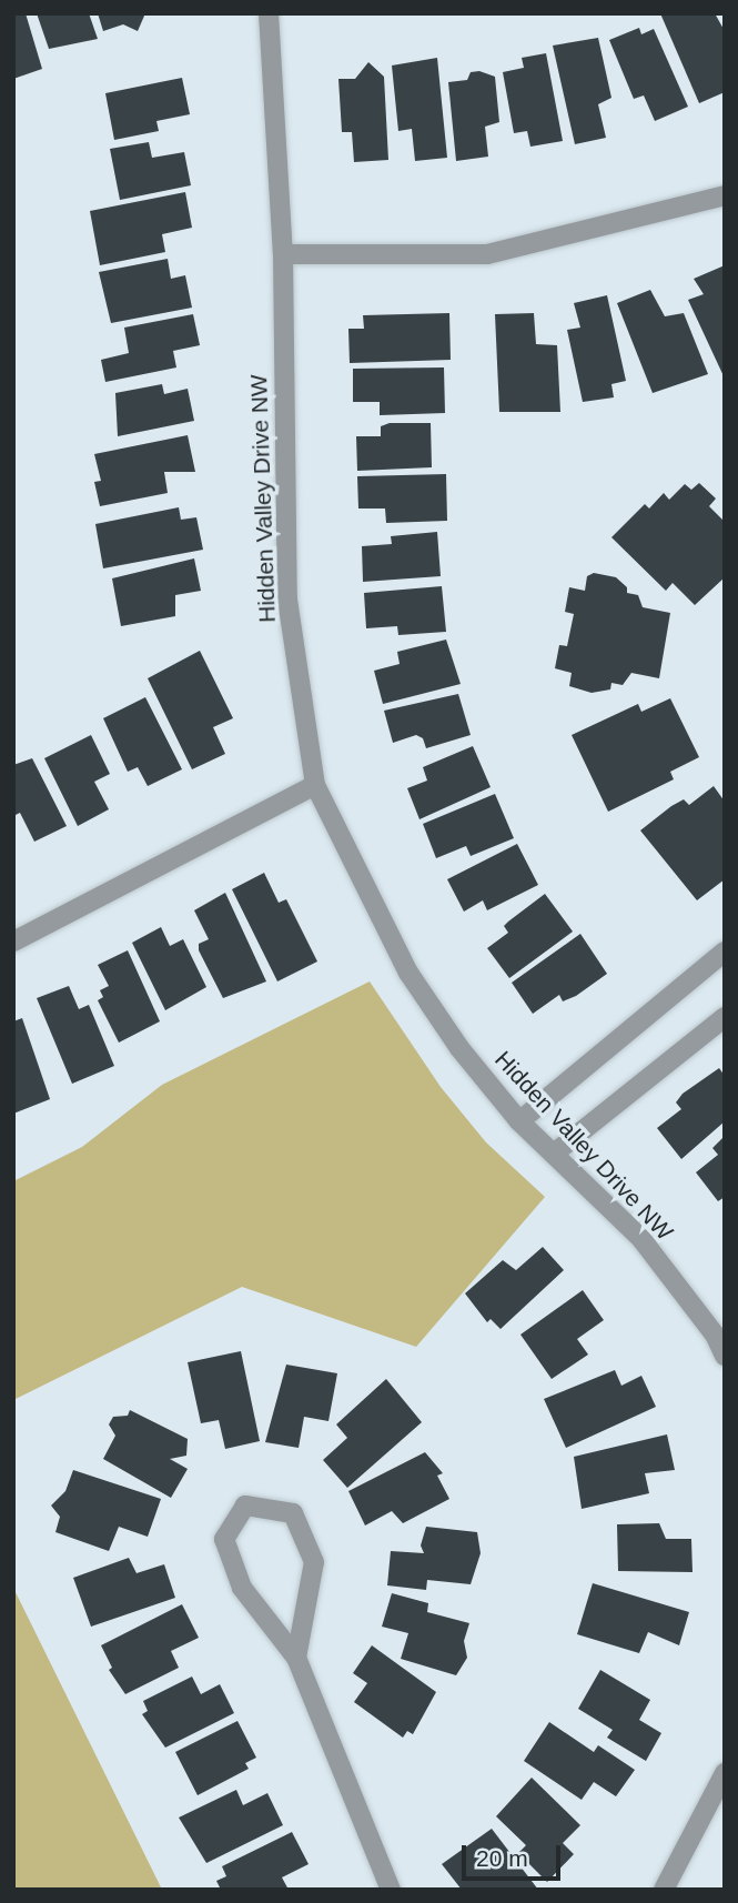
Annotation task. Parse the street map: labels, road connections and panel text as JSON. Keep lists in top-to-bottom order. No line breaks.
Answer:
{"streets":{"street":["Hidden Valley Drive NW"]},"scale_bar":"20 m"}
